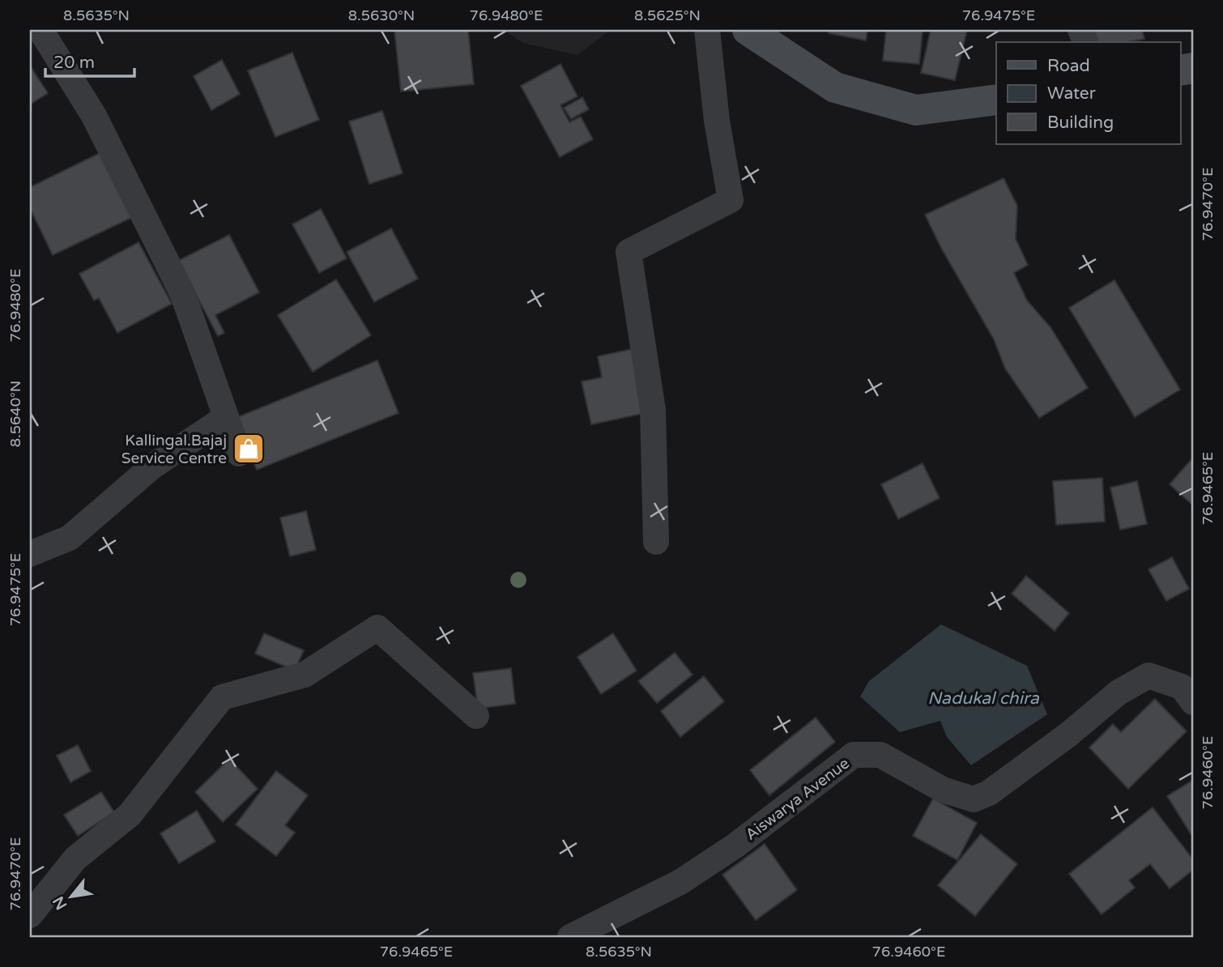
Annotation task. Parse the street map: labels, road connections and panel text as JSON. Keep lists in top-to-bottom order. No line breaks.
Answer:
{"streets":{"street":["Aiswarya Avenue"]},"water":["Nadukal chira"],"places":{"shop":["Kallingal.Bajaj Service Centre"]},"legend":["Road","Water","Building"],"scale_bar":"20 m","north":"bottom left","coordinates":["8.5635°N","8.5630°N","76.9480°E","8.5625°N","76.9475°E","76.9470°E","8.5640°N","76.9465°E","76.9460°E"]}
